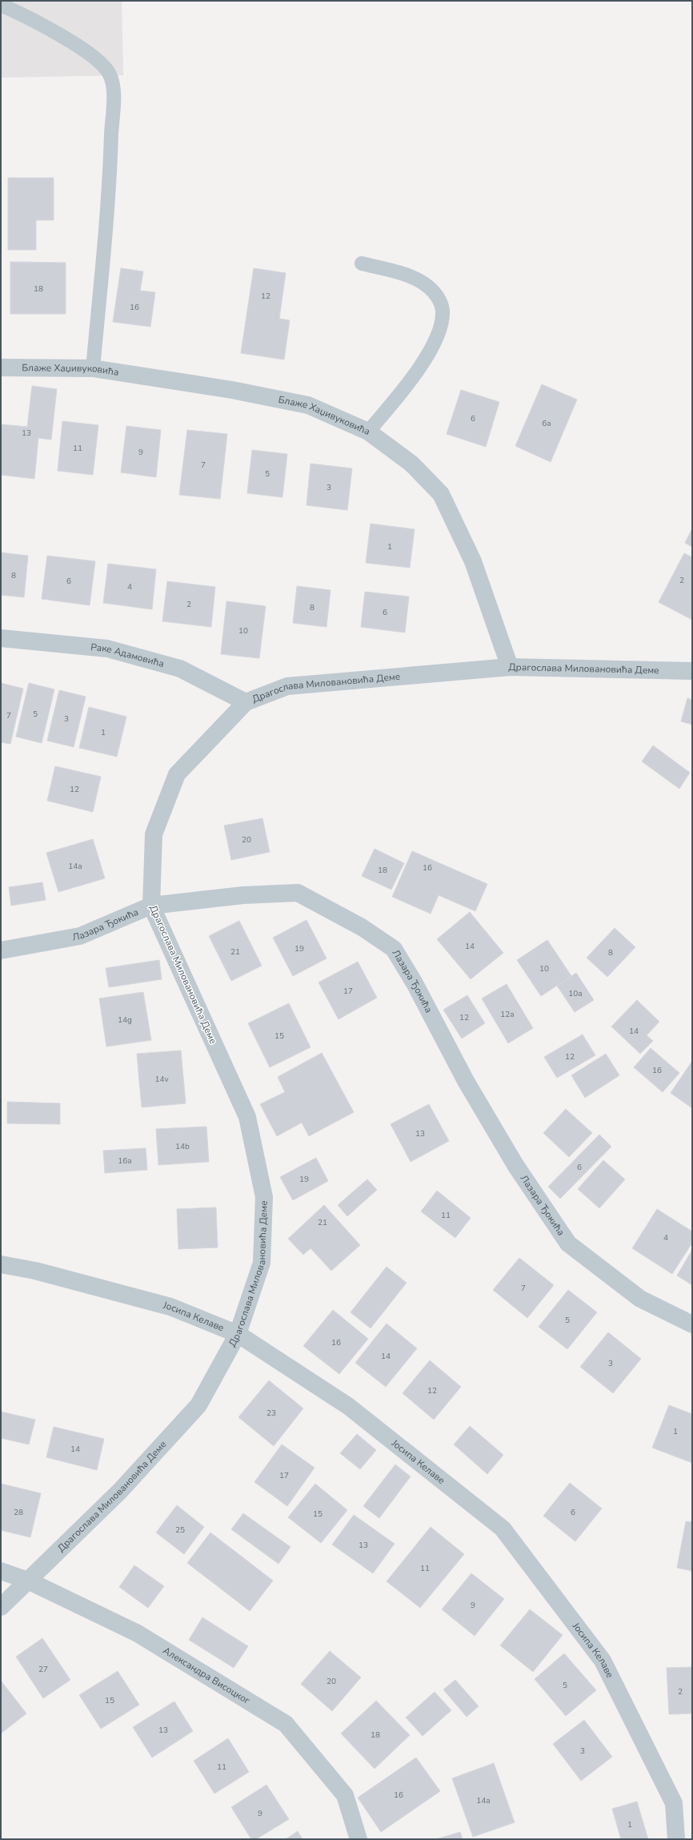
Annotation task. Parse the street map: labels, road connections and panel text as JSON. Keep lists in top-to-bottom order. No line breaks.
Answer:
{"streets":{"street":["Блаже Хаџивуковића","Раке Адамовића","Драгослава Миловановића Деме","Лазара Ђокића","Јосипа Келаве","Александра Висоцког"]},"crossings":[["Блаже Хаџивуковића","Драгослава Миловановића Деме"],["Раке Адамовића","Драгослава Миловановића Деме"],["Драгослава Миловановића Деме","Лазара Ђокића"],["Драгослава Миловановића Деме","Јосипа Келаве"],["Драгослава Миловановића Деме","Александра Висоцког"]],"house_numbers":["18","12","16","6","6a","13","11","9","7","5","3","1","8","2","6","4","2","8","6","10","5","7","3","1","12","20","14a","16","18","14","19","21","8","10","17","10a","12a","12","14g","14","15","12","16","14v","13","14b","16a","6","19","11","21","4","7","5","16","14","3","12","23","1","14","17","28","6","15","25","13","11","9","27","20","5","2","15","13","18","3","11","16","14a","9","1"]}
